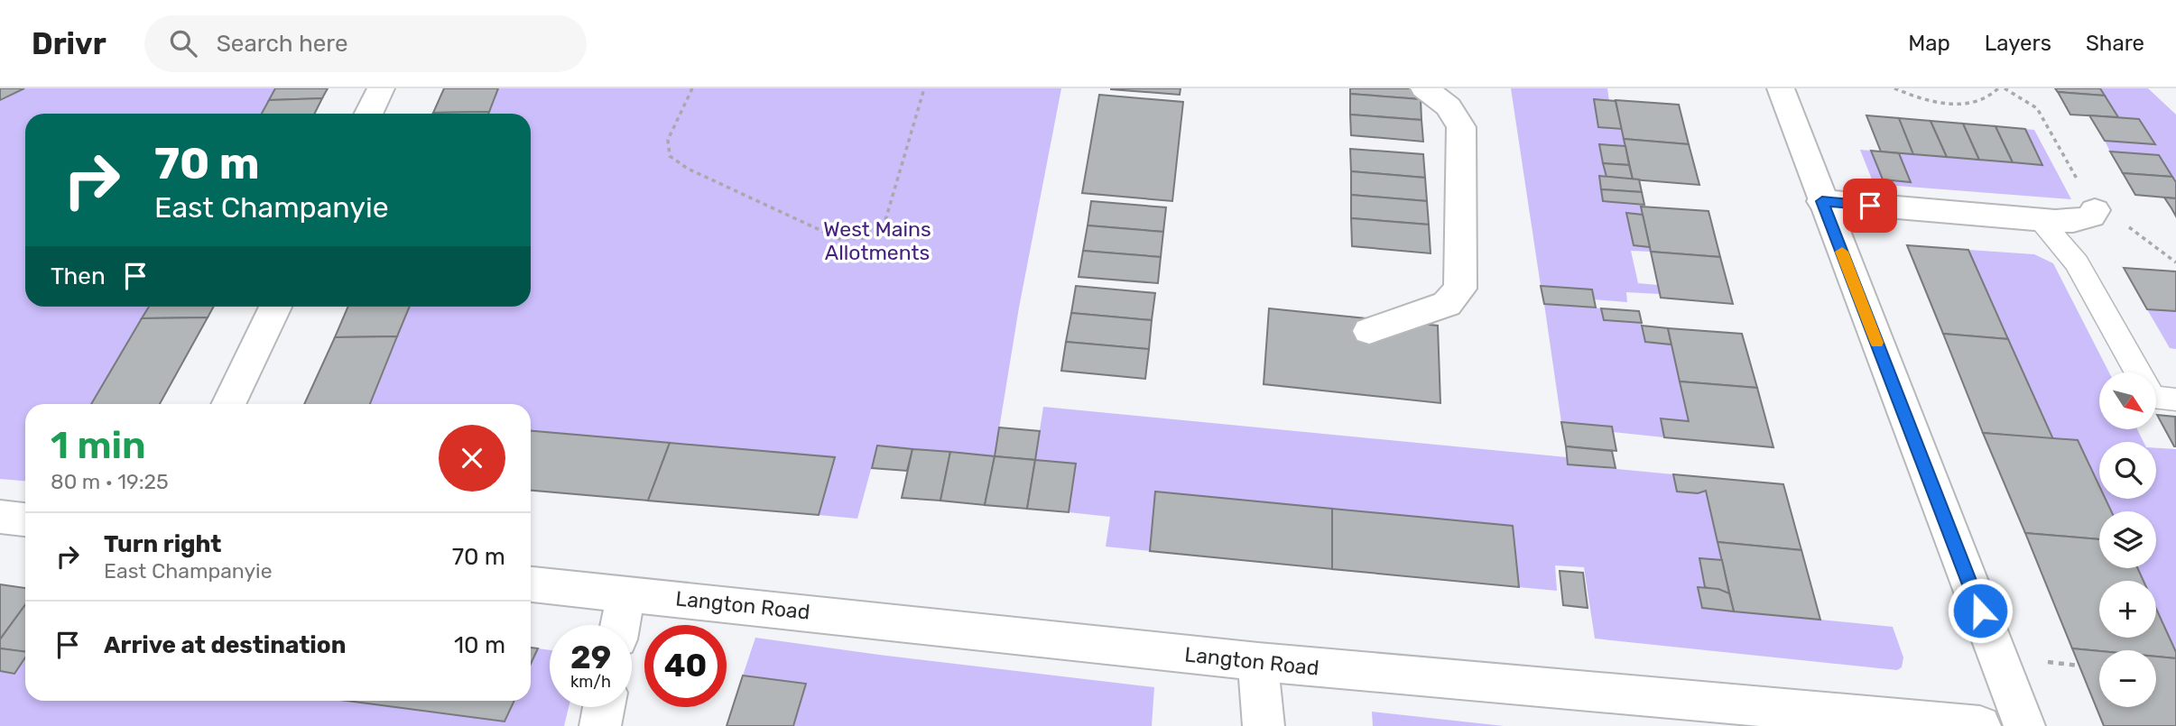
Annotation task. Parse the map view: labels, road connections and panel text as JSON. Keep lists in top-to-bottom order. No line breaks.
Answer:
{"streets":{"street":["Langton Road"]},"parks":["West Mains Allotments"],"north":"bottom right","page":{"header":"Drivr","search":"Search here","nav":["Map","Layers","Share"],"turn":["70 m","East Champanyie"],"then":"Then","map_buttons":["+","−"],"heading":["1 min","80 m · 19:25"],"list":[{"name":"Turn right","note":"East Champanyie","value":"70 m"},{"name":"Arrive at destination","value":"10 m"}],"speed":"29 km/h","limit":"40"}}
